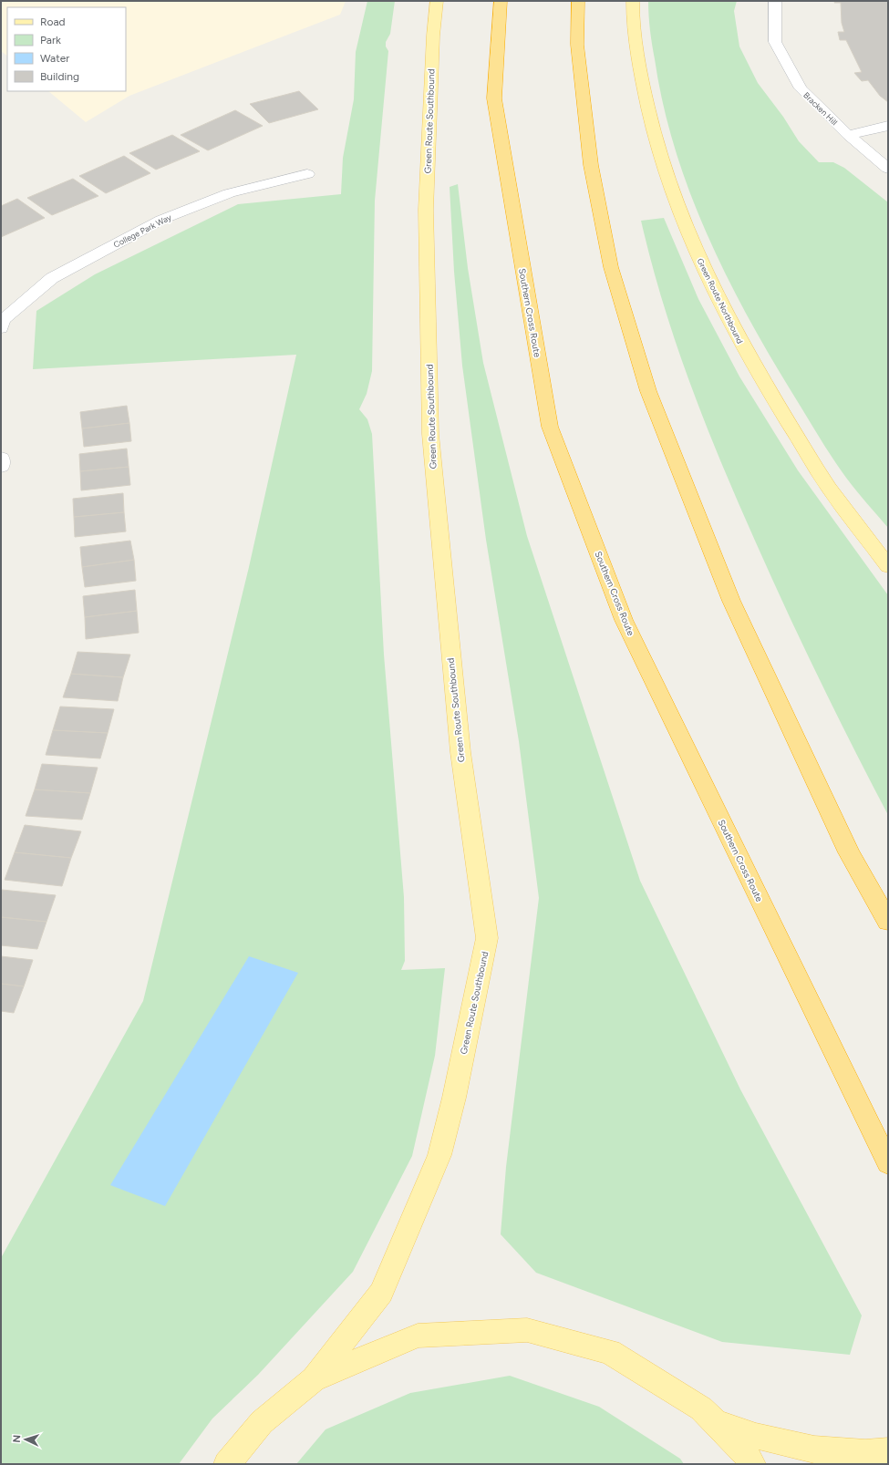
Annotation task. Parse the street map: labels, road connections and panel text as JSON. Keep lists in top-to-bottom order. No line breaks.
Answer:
{"streets":{"highway":["Southern Cross Route"],"main road":["Green Route Southbound","Green Route Northbound"],"street":["Bracken Hill","College Park Way"]},"legend":["Road","Park","Water","Building"],"north":"left"}
